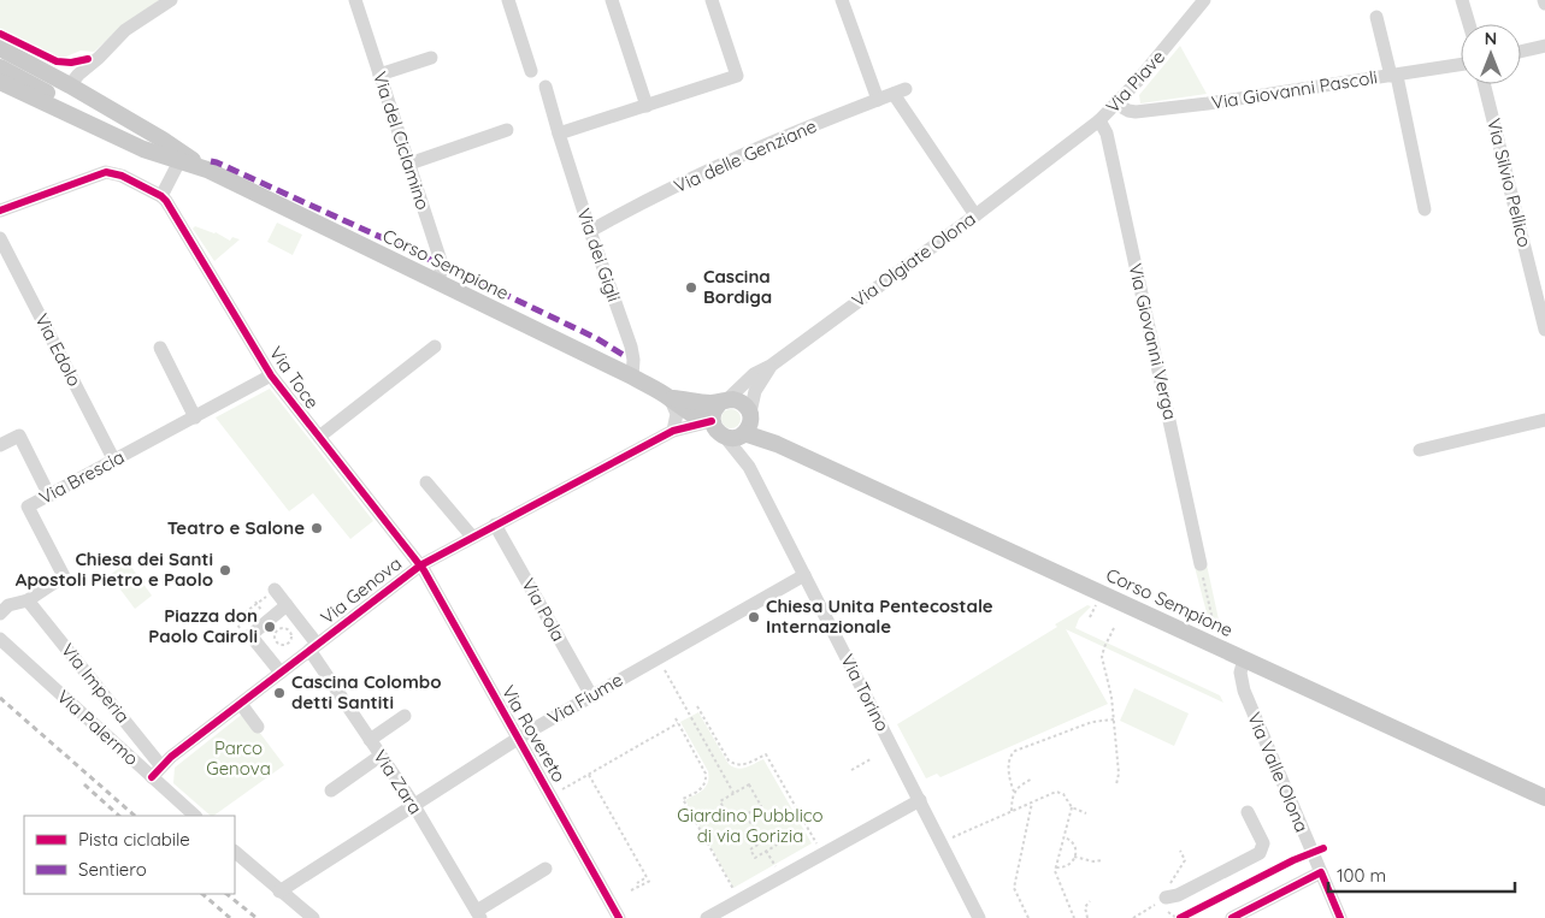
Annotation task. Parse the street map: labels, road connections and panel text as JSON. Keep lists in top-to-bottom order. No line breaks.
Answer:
{"streets":{"main road":["Corso Sempione"],"street":["Via Piave","Via Giovanni Pascoli","Via del Ciclamino","Via delle Genziane","Via Silvio Pellico","Via dei Gigli","Via Olgiate Olona","Via Giovanni Verga","Via Edolo","Via Toce","Via Brescia","Via Genova","Via Pola","Via Imperia","Via Torino","Via Fiume","Via Palermo","Via Rovereto","Via Valle Olona","Via Zara"]},"crossings":[["Via Piave","Via Giovanni Pascoli"],["Via Piave","Via Olgiate Olona"],["Via Piave","Via Giovanni Verga"],["Via del Ciclamino","Corso Sempione"],["Via delle Genziane","Via dei Gigli"],["Via delle Genziane","Via Olgiate Olona"],["Via dei Gigli","Corso Sempione"],["Via Olgiate Olona","Corso Sempione"],["Via Olgiate Olona","Via Genova"],["Via Olgiate Olona","Via Torino"],["Corso Sempione","Via Genova"],["Corso Sempione","Via Torino"],["Corso Sempione","Via Valle Olona"],["Via Edolo","Via Brescia"],["Via Toce","Via Brescia"],["Via Toce","Via Genova"],["Via Toce","Via Rovereto"],["Via Brescia","Via Imperia"],["Via Genova","Via Pola"],["Via Genova","Via Imperia"],["Via Genova","Via Torino"],["Via Genova","Via Palermo"],["Via Genova","Via Rovereto"],["Via Genova","Via Zara"],["Via Pola","Via Fiume"],["Via Imperia","Via Palermo"],["Via Torino","Via Fiume"],["Via Fiume","Via Rovereto"],["Via Fiume","Via Zara"]],"parks":["Parco Genova","Giardino Pubblico di via Gorizia"],"places":["Cascina Bordiga","Teatro e Salone","Chiesa dei Santi Apostoli Pietro e Paolo","Chiesa Unita Pentecostale Internazionale","Piazza don Paolo Cairoli","Cascina Colombo detti Santiti"],"legend":["Pista ciclabile","Sentiero"],"scale_bar":"100 m","north":"top"}
